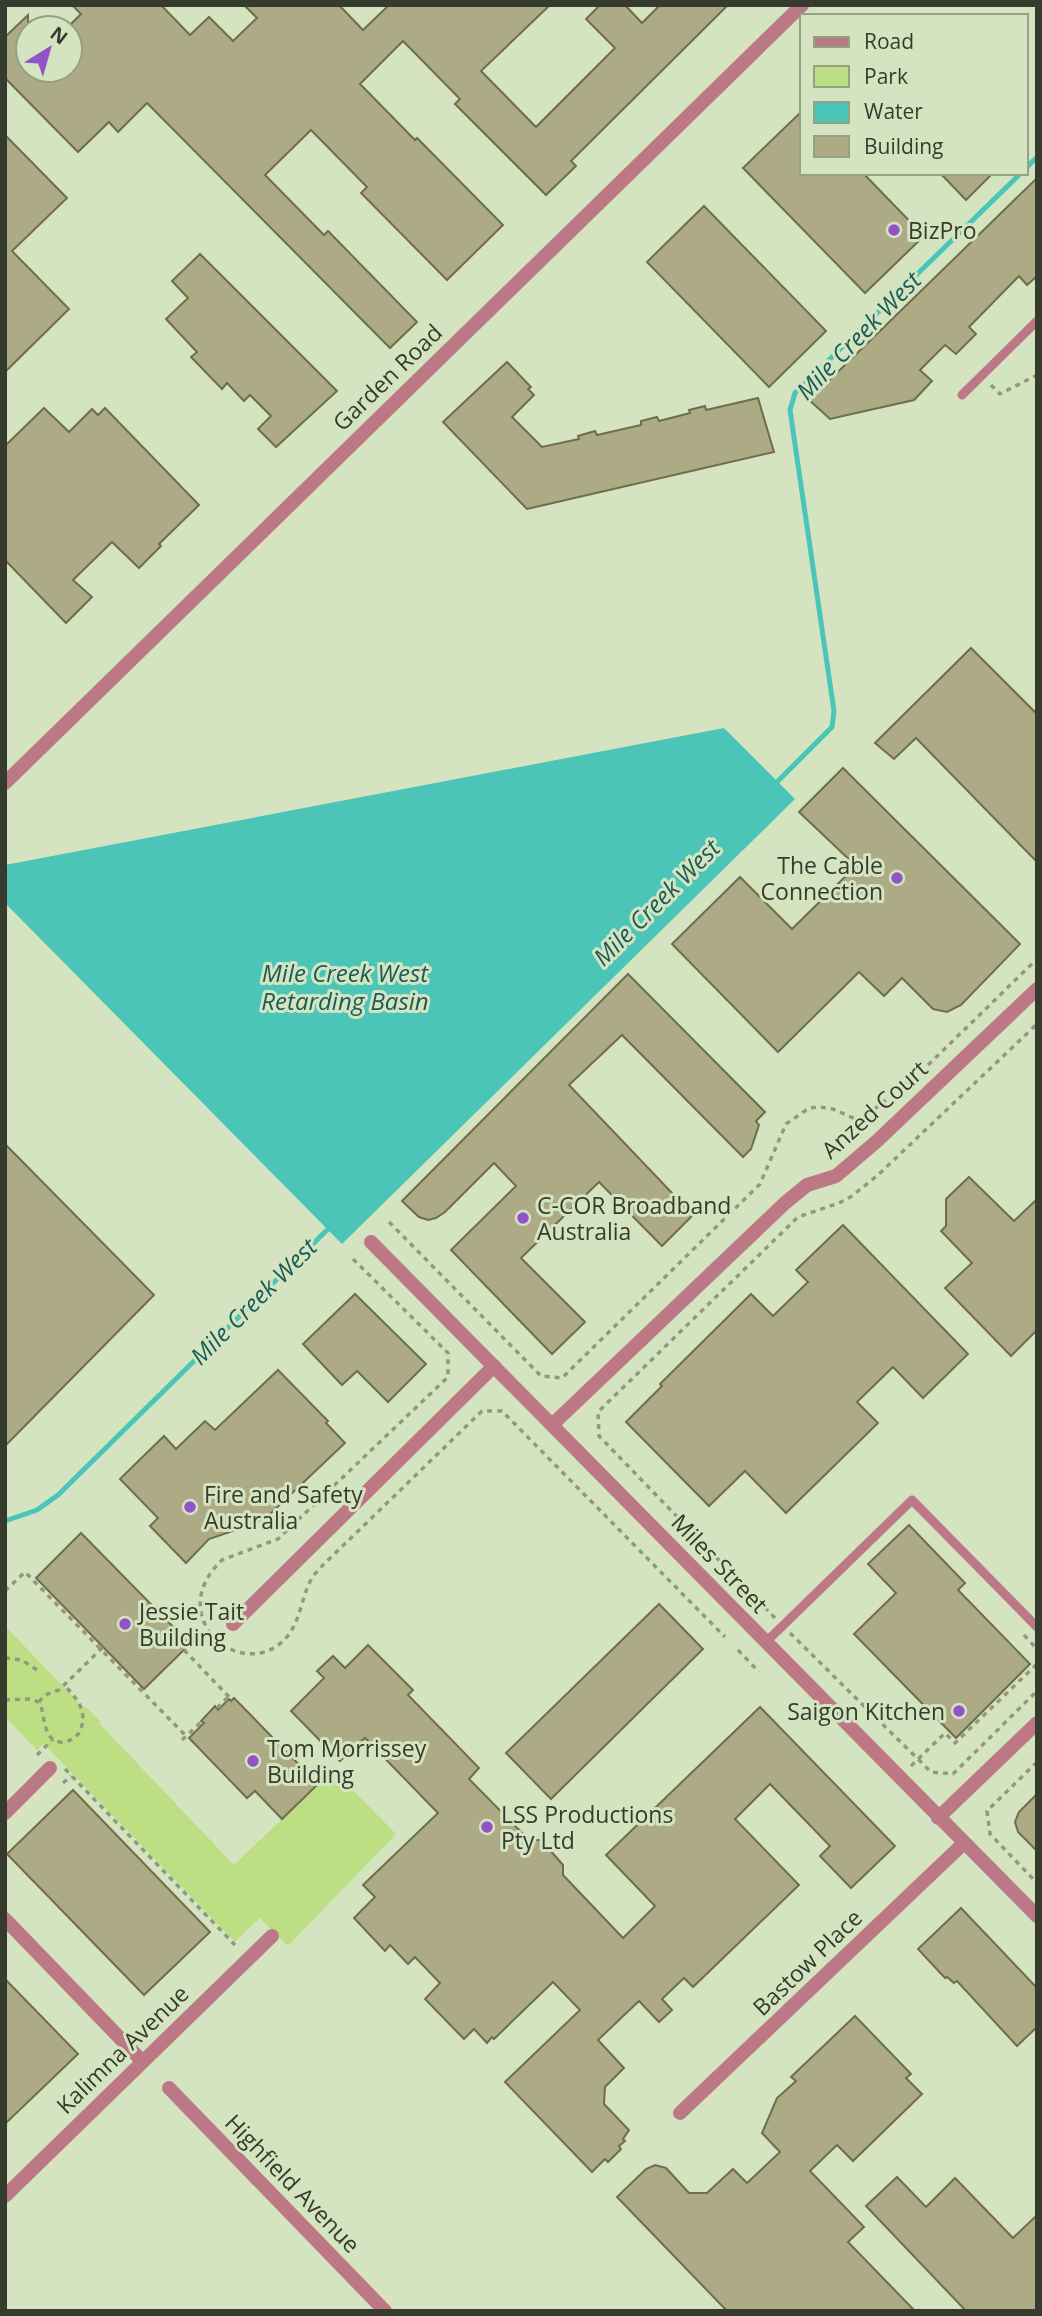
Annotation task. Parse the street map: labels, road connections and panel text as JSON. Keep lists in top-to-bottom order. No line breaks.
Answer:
{"streets":{"street":["Garden Road","Anzed Court","Miles Street","Bastow Place","Kalimna Avenue","Highfield Avenue"]},"crossings":[["Anzed Court","Miles Street"],["Miles Street","Bastow Place"]],"water":["Mile Creek West","Mile Creek West Retarding Basin"],"places":["BizPro","The Cable Connection","C-COR Broadband Australia","Fire and Safety Australia","Jessie Tait Building","Saigon Kitchen","Tom Morrissey Building","LSS Productions Pty Ltd"],"legend":["Road","Park","Water","Building"],"north":"top right"}
